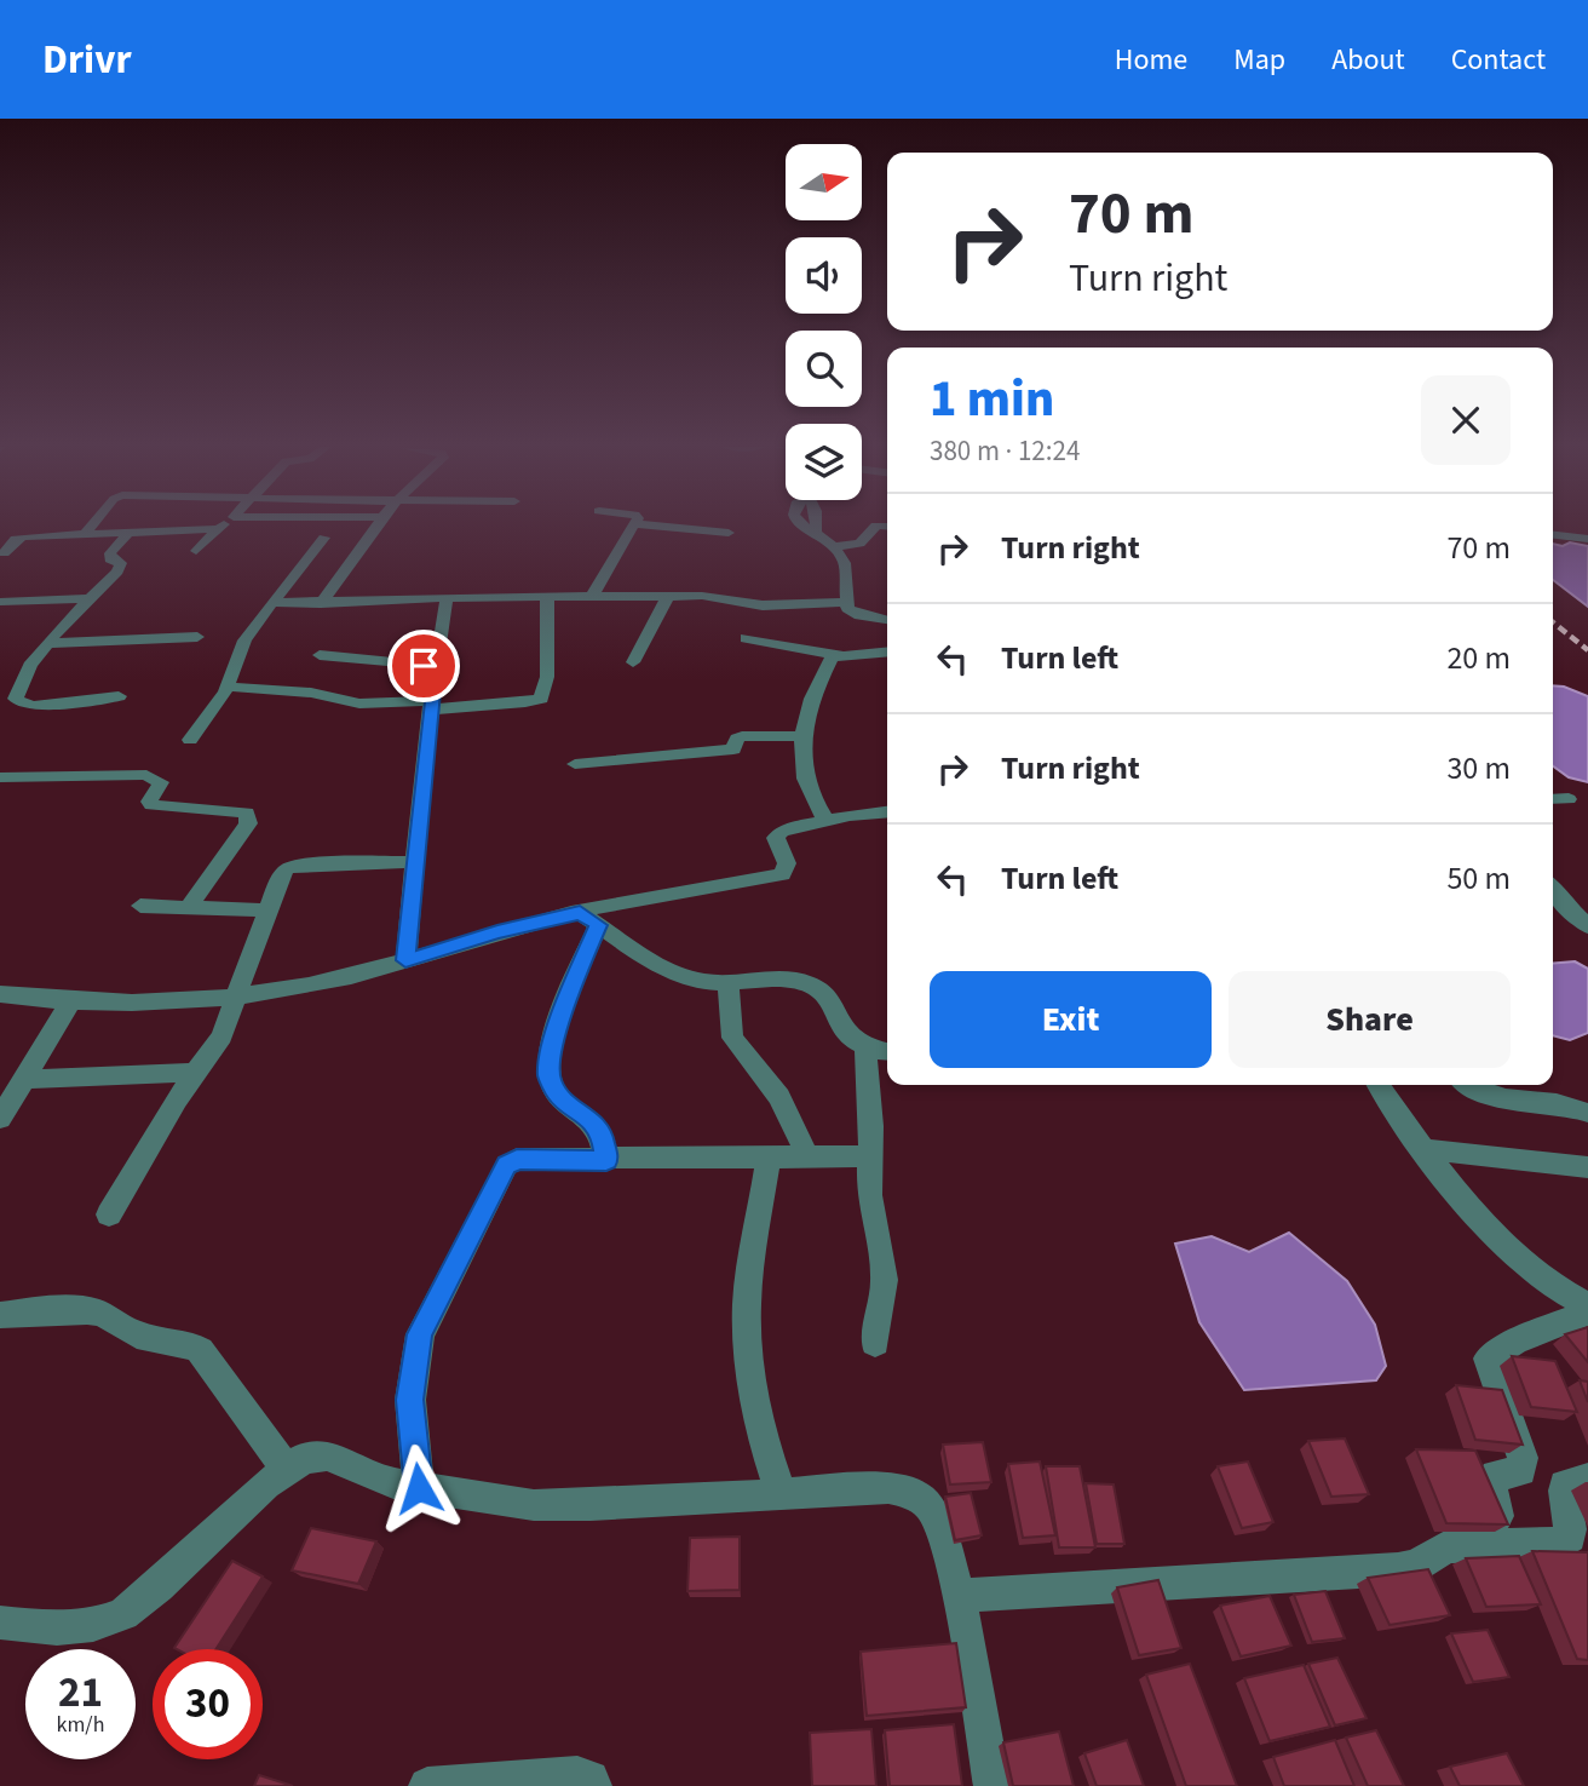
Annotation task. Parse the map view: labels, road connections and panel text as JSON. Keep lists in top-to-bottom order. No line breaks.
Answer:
{"north":"right","page":{"header":"Drivr","nav":["Home","Map","About","Contact"],"turn":["70 m","Turn right"],"heading":["1 min","380 m · 12:24"],"list":[{"name":"Turn right","value":"70 m"},{"name":"Turn left","value":"20 m"},{"name":"Turn right","value":"30 m"},{"name":"Turn left","value":"50 m"}],"buttons":["Exit","Share"],"speed":"21 km/h","limit":"30"}}
